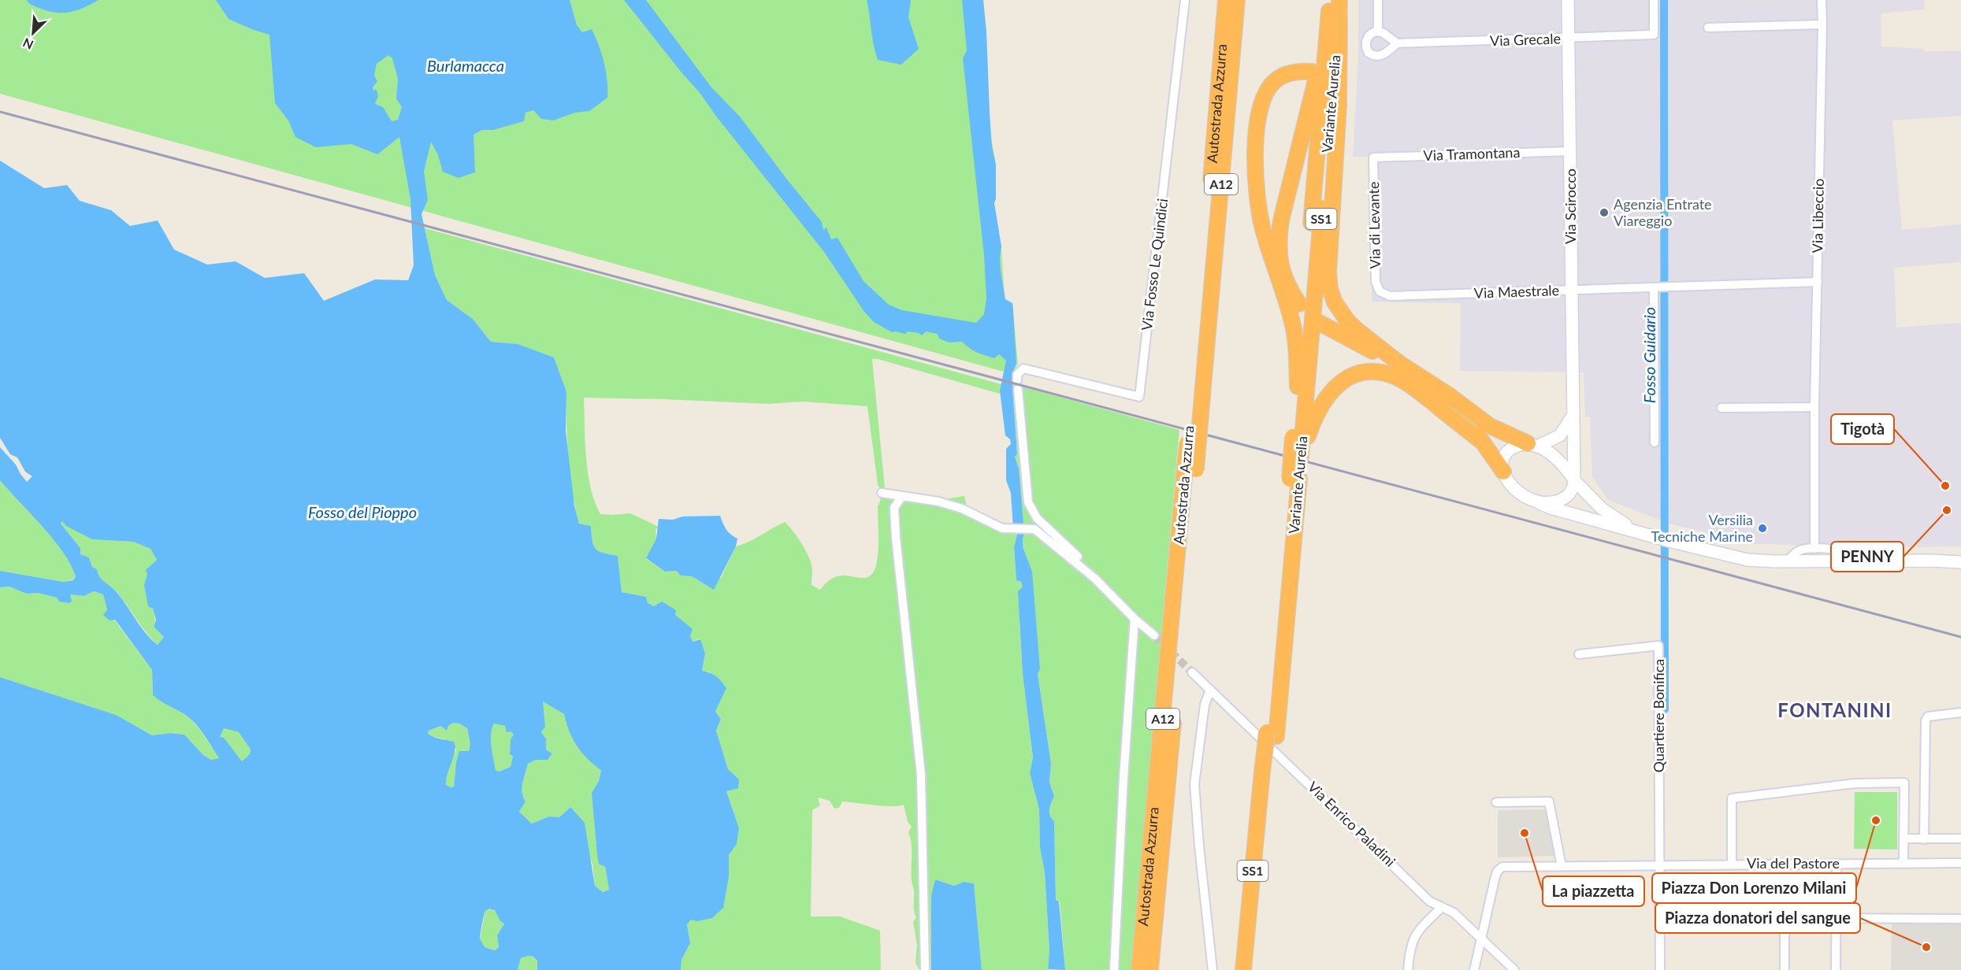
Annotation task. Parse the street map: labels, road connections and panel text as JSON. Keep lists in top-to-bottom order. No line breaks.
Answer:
{"streets":{"highway":["Autostrada Azzurra","Variante Aurelia","A12","SS1"],"street":["Via Grecale","Via Tramontana","Via Scirocco","Via Libeccio","Via di Levante","Via Fosso Le Quindici","Via Maestrale","Quartiere Bonifica","Via Enrico Paladini","Via del Pastore"]},"crossings":[["Via Grecale","Via Scirocco"],["Via Tramontana","Via Scirocco"],["Via Tramontana","Via di Levante"],["Via Scirocco","Via Maestrale"],["Via Libeccio","Via Maestrale"],["Via di Levante","Via Maestrale"],["Quartiere Bonifica","Via del Pastore"],["Via Enrico Paladini","Via del Pastore"]],"districts":["FONTANINI"],"water":["Burlamacca","Fosso Guidario","Fosso del Pioppo"],"places":["Agenzia Entrate Viareggio","Tigotà","PENNY","Versilia Tecniche Marine","Piazza Don Lorenzo Milani","La piazzetta","Piazza donatori del sangue"],"north":"bottom left"}
